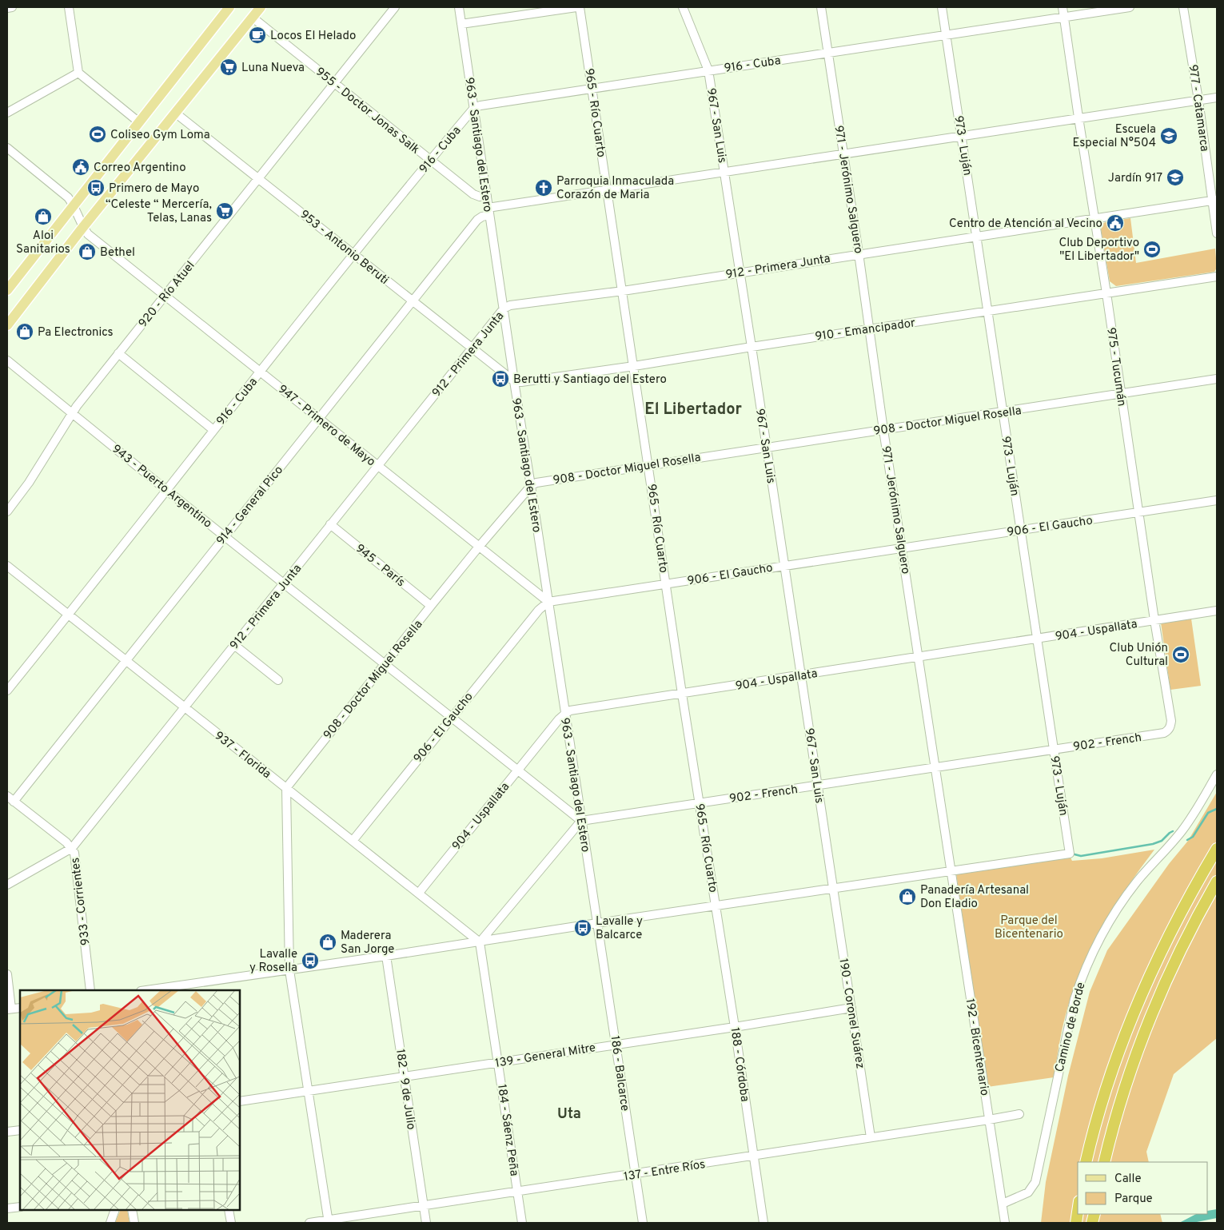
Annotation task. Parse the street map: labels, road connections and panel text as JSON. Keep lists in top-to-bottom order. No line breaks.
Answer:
{"streets":{"street":["916 - Cuba","977 - Catamarca","955 - Doctor Jonas Salk","965 - Río Cuarto","967 - San Luis","963 - Santiago del Estero","973 - Luján","971 - Jerónimo Salguero","953 - Antonio Beruti","912 - Primera Junta","920 - Río Atuel","910 - Emancipador","975 - Tucumán","908 - Doctor Miguel Rosella","947 - Primero de Mayo","943 - Puerto Argentino","914 - General Pico","906 - El Gaucho","945 - París","904 - Uspallata","902 - French","937 - Florida","933 - Corrientes","190 - Coronel Suárez","Camino de Borde","192 - Bicentenario","139 - General Mitre","188 - Córdoba","186 - Balcarce","182 - 9 de Julio","184 - Sáenz Peña","137 - Entre Ríos"]},"crossings":[["916 - Cuba","955 - Doctor Jonas Salk"],["916 - Cuba","965 - Río Cuarto"],["916 - Cuba","967 - San Luis"],["916 - Cuba","963 - Santiago del Estero"],["916 - Cuba","973 - Luján"],["916 - Cuba","971 - Jerónimo Salguero"],["916 - Cuba","953 - Antonio Beruti"],["916 - Cuba","975 - Tucumán"],["916 - Cuba","947 - Primero de Mayo"],["916 - Cuba","943 - Puerto Argentino"],["916 - Cuba","937 - Florida"],["977 - Catamarca","912 - Primera Junta"],["977 - Catamarca","914 - General Pico"],["955 - Doctor Jonas Salk","963 - Santiago del Estero"],["955 - Doctor Jonas Salk","920 - Río Atuel"],["965 - Río Cuarto","912 - Primera Junta"],["965 - Río Cuarto","910 - Emancipador"],["965 - Río Cuarto","908 - Doctor Miguel Rosella"],["965 - Río Cuarto","914 - General Pico"],["965 - Río Cuarto","906 - El Gaucho"],["965 - Río Cuarto","904 - Uspallata"],["965 - Río Cuarto","902 - French"],["965 - Río Cuarto","188 - Córdoba"],["967 - San Luis","912 - Primera Junta"],["967 - San Luis","910 - Emancipador"],["967 - San Luis","908 - Doctor Miguel Rosella"],["967 - San Luis","914 - General Pico"],["967 - San Luis","906 - El Gaucho"],["967 - San Luis","904 - Uspallata"],["967 - San Luis","902 - French"],["967 - San Luis","190 - Coronel Suárez"],["963 - Santiago del Estero","953 - Antonio Beruti"],["963 - Santiago del Estero","912 - Primera Junta"],["963 - Santiago del Estero","910 - Emancipador"],["963 - Santiago del Estero","908 - Doctor Miguel Rosella"],["963 - Santiago del Estero","947 - Primero de Mayo"],["963 - Santiago del Estero","943 - Puerto Argentino"],["963 - Santiago del Estero","914 - General Pico"],["963 - Santiago del Estero","906 - El Gaucho"],["963 - Santiago del Estero","904 - Uspallata"],["963 - Santiago del Estero","902 - French"],["963 - Santiago del Estero","186 - Balcarce"],["973 - Luján","971 - Jerónimo Salguero"],["973 - Luján","912 - Primera Junta"],["973 - Luján","910 - Emancipador"],["973 - Luján","908 - Doctor Miguel Rosella"],["973 - Luján","914 - General Pico"],["973 - Luján","906 - El Gaucho"],["973 - Luján","904 - Uspallata"],["973 - Luján","902 - French"],["973 - Luján","192 - Bicentenario"],["971 - Jerónimo Salguero","912 - Primera Junta"],["971 - Jerónimo Salguero","910 - Emancipador"],["971 - Jerónimo Salguero","908 - Doctor Miguel Rosella"],["971 - Jerónimo Salguero","914 - General Pico"],["971 - Jerónimo Salguero","906 - El Gaucho"],["971 - Jerónimo Salguero","904 - Uspallata"],["971 - Jerónimo Salguero","902 - French"],["971 - Jerónimo Salguero","192 - Bicentenario"],["953 - Antonio Beruti","912 - Primera Junta"],["953 - Antonio Beruti","920 - Río Atuel"],["953 - Antonio Beruti","910 - Emancipador"],["953 - Antonio Beruti","914 - General Pico"],["912 - Primera Junta","975 - Tucumán"],["912 - Primera Junta","947 - Primero de Mayo"],["912 - Primera Junta","943 - Puerto Argentino"],["912 - Primera Junta","945 - París"],["912 - Primera Junta","937 - Florida"],["912 - Primera Junta","933 - Corrientes"],["920 - Río Atuel","947 - Primero de Mayo"],["920 - Río Atuel","943 - Puerto Argentino"],["910 - Emancipador","975 - Tucumán"],["975 - Tucumán","908 - Doctor Miguel Rosella"],["975 - Tucumán","914 - General Pico"],["975 - Tucumán","906 - El Gaucho"],["975 - Tucumán","904 - Uspallata"],["975 - Tucumán","902 - French"],["908 - Doctor Miguel Rosella","947 - Primero de Mayo"],["908 - Doctor Miguel Rosella","943 - Puerto Argentino"],["908 - Doctor Miguel Rosella","945 - París"],["908 - Doctor Miguel Rosella","937 - Florida"],["947 - Primero de Mayo","914 - General Pico"],["947 - Primero de Mayo","906 - El Gaucho"],["943 - Puerto Argentino","914 - General Pico"],["943 - Puerto Argentino","906 - El Gaucho"],["943 - Puerto Argentino","904 - Uspallata"],["943 - Puerto Argentino","902 - French"],["914 - General Pico","937 - Florida"],["914 - General Pico","933 - Corrientes"],["906 - El Gaucho","937 - Florida"],["904 - Uspallata","937 - Florida"],["937 - Florida","184 - Sáenz Peña"],["190 - Coronel Suárez","139 - General Mitre"],["190 - Coronel Suárez","137 - Entre Ríos"],["Camino de Borde","192 - Bicentenario"],["192 - Bicentenario","137 - Entre Ríos"],["139 - General Mitre","188 - Córdoba"],["139 - General Mitre","186 - Balcarce"],["139 - General Mitre","182 - 9 de Julio"],["139 - General Mitre","184 - Sáenz Peña"],["188 - Córdoba","137 - Entre Ríos"],["186 - Balcarce","137 - Entre Ríos"],["182 - 9 de Julio","137 - Entre Ríos"],["184 - Sáenz Peña","137 - Entre Ríos"]],"districts":["El Libertador","Uta"],"parks":["Parque del Bicentenario"],"places":{"cafe":["Locos El Helado"],"supermarket":["Luna Nueva","“Celeste “ Mercería, Telas, Lanas"],"sports":["Coliseo Gym Loma","Club Deportivo \"El Libertador\"","Club Unión Cultural"],"school or university":["Escuela Especial N°504","Jardín 917"],"public building":["Correo Argentino","Centro de Atención al Vecino"],"bus stop":["Primero de Mayo","Berutti y Santiago del Estero","Lavalle y Balcarce","Lavalle y Rosella"],"church":["Parroquia Inmaculada Corazón de Maria"],"shop":["Aloi Sanitarios","Bethel","Pa Electronics","Panadería Artesanal Don Eladio","Maderera San Jorge"]},"legend":["Calle","Parque"]}
